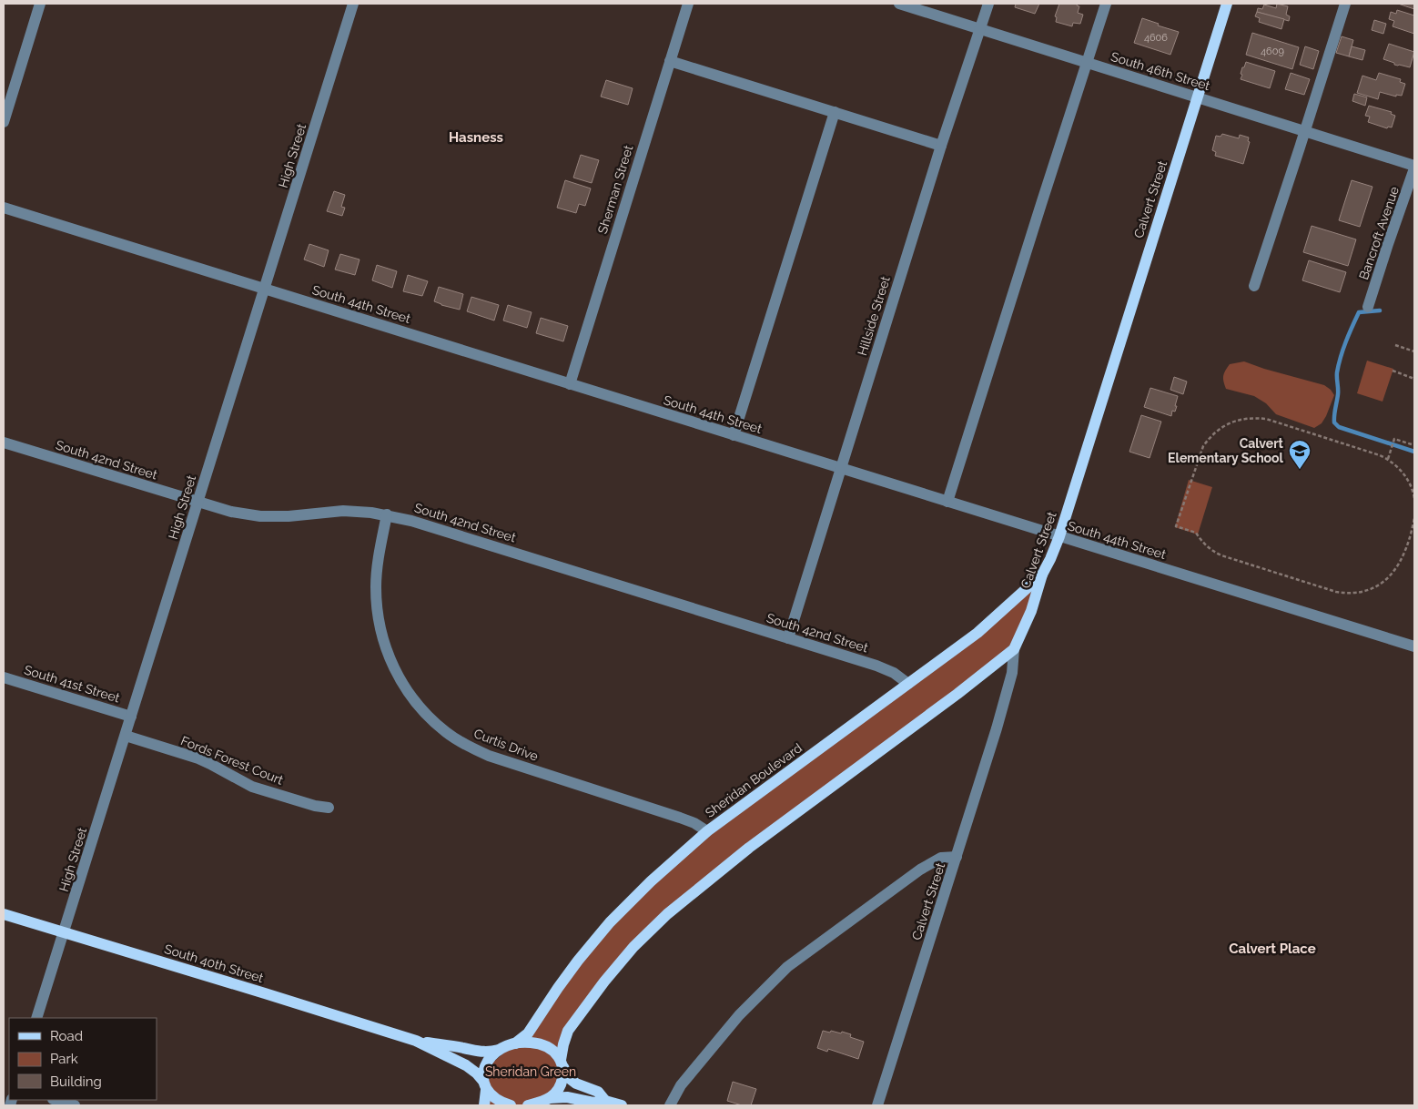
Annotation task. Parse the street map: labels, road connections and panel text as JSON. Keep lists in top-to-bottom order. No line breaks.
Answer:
{"streets":{"main road":["Calvert Street","Sheridan Boulevard","South 40th Street"],"street":["South 46th Street","High Street","Sherman Street","Bancroft Avenue","South 44th Street","Hillside Street","South 42nd Street","South 41st Street","Curtis Drive","Fords Forest Court"]},"crossings":[["South 46th Street","Calvert Street"],["South 46th Street","Bancroft Avenue"],["South 46th Street","Hillside Street"],["High Street","South 44th Street"],["High Street","South 42nd Street"],["High Street","South 41st Street"],["High Street","Fords Forest Court"],["High Street","South 40th Street"],["Sherman Street","South 44th Street"],["Calvert Street","South 44th Street"],["Calvert Street","Sheridan Boulevard"],["South 44th Street","Hillside Street"],["Hillside Street","South 42nd Street"],["South 42nd Street","Curtis Drive"],["South 42nd Street","Sheridan Boulevard"],["Curtis Drive","Sheridan Boulevard"]],"districts":["Hasness","Calvert Place"],"parks":["Sheridan Green"],"places":{"school or university":["Calvert Elementary School"]},"house_numbers":["4606","4609"],"legend":["Road","Park","Building"]}
